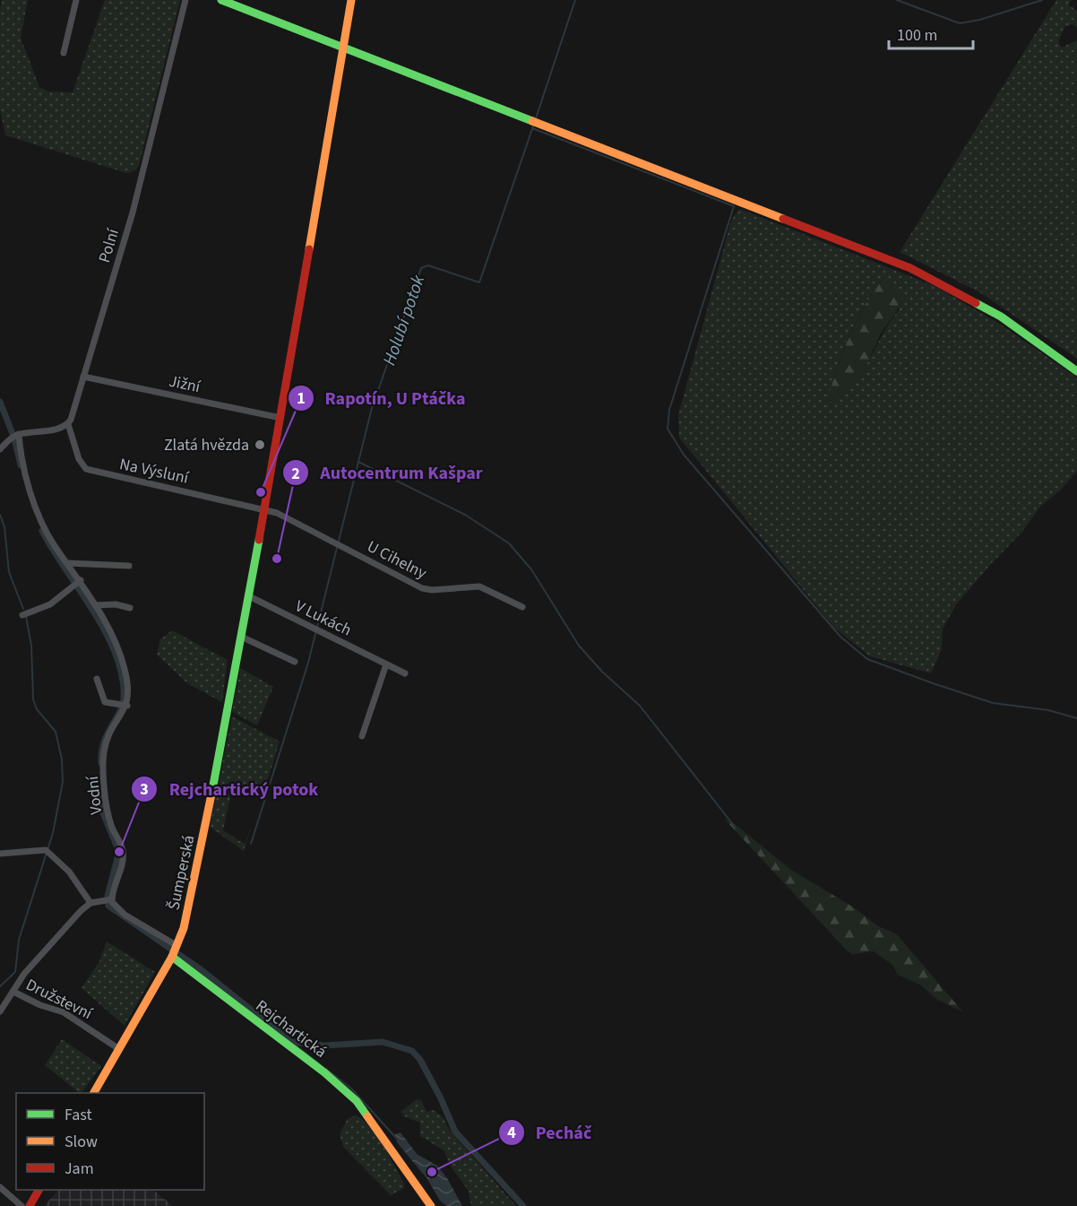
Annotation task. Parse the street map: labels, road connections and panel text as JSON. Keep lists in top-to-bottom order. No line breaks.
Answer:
{"streets":{"street":["Polní","Jižní","Na Výsluní","U Cihelny","V Lukách","Vodní","Šumperská","Družstevní","Rejchartická"]},"crossings":[["Polní","Jižní"],["Polní","Na Výsluní"],["Jižní","Šumperská"],["Na Výsluní","U Cihelny"],["Na Výsluní","Šumperská"],["U Cihelny","Šumperská"],["V Lukách","Šumperská"],["Šumperská","Družstevní"],["Šumperská","Rejchartická"]],"water":["Holubí potok"],"places":["Zlatá hvězda","Rapotín, U Ptáčka","Autocentrum Kašpar","Rejchartický potok","Pecháč"],"legend":["Fast","Slow","Jam"],"scale_bar":"100 m"}
